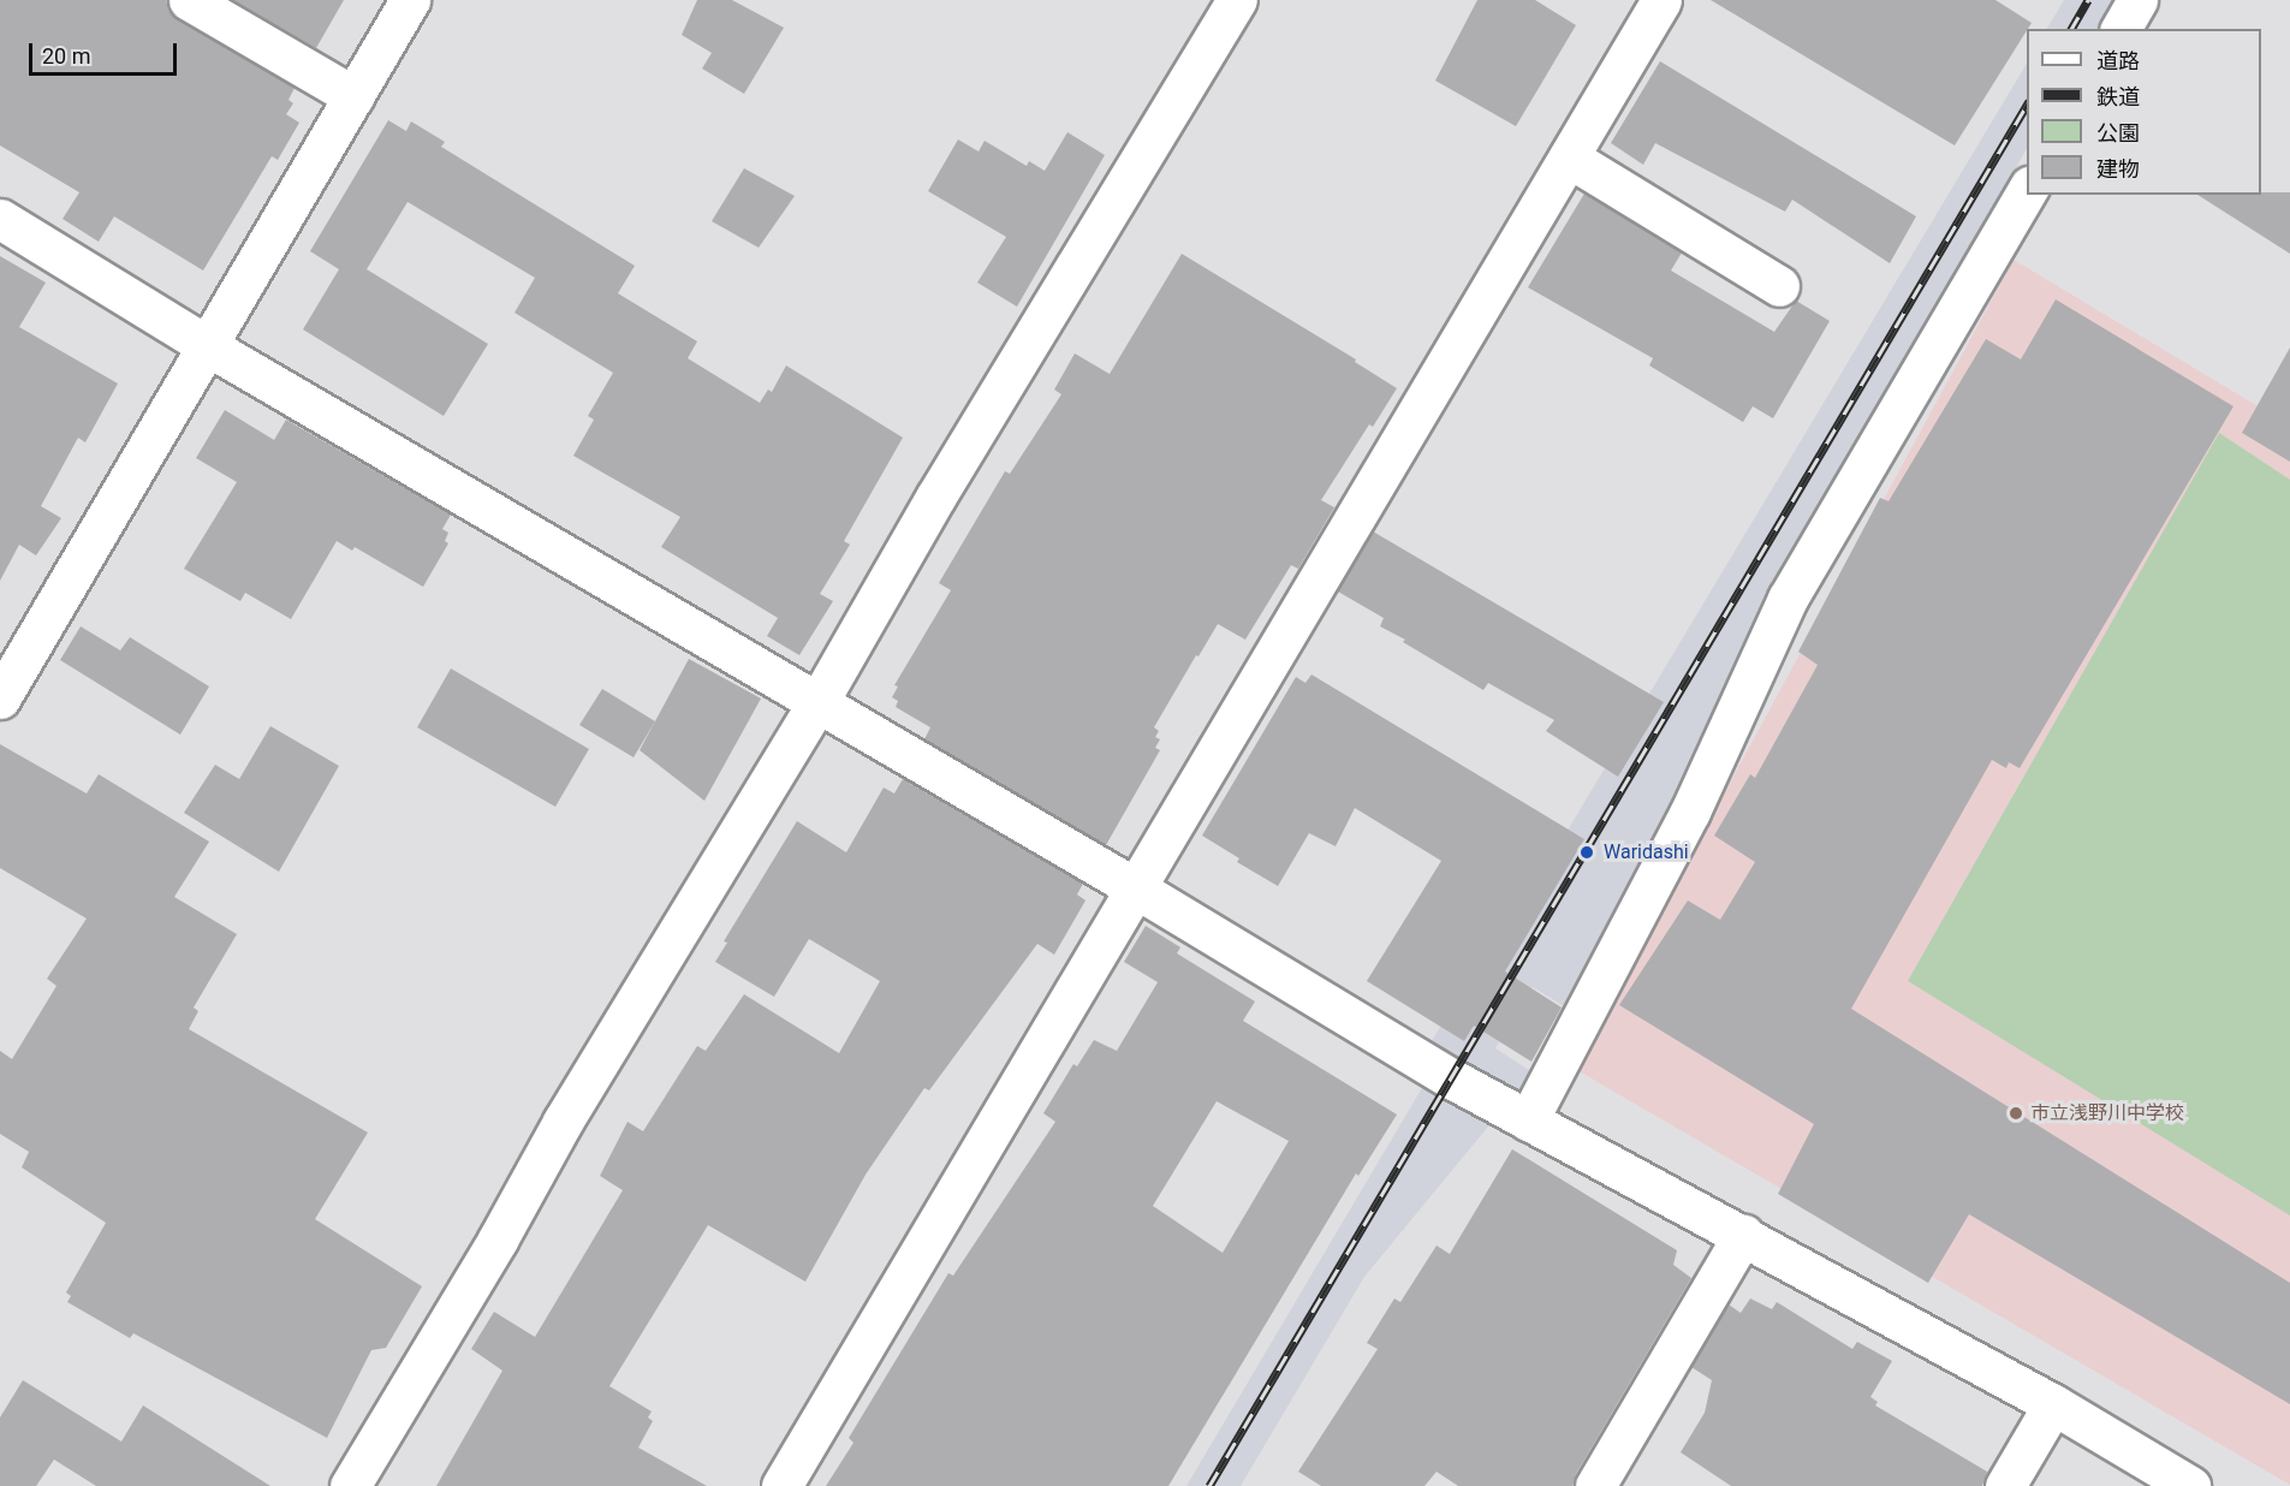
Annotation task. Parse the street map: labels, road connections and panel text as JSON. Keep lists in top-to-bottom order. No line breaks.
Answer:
{"places":["Waridashi","市立浅野川中学校"],"legend":["道路","鉄道","公園","建物"],"scale_bar":"20 m"}
